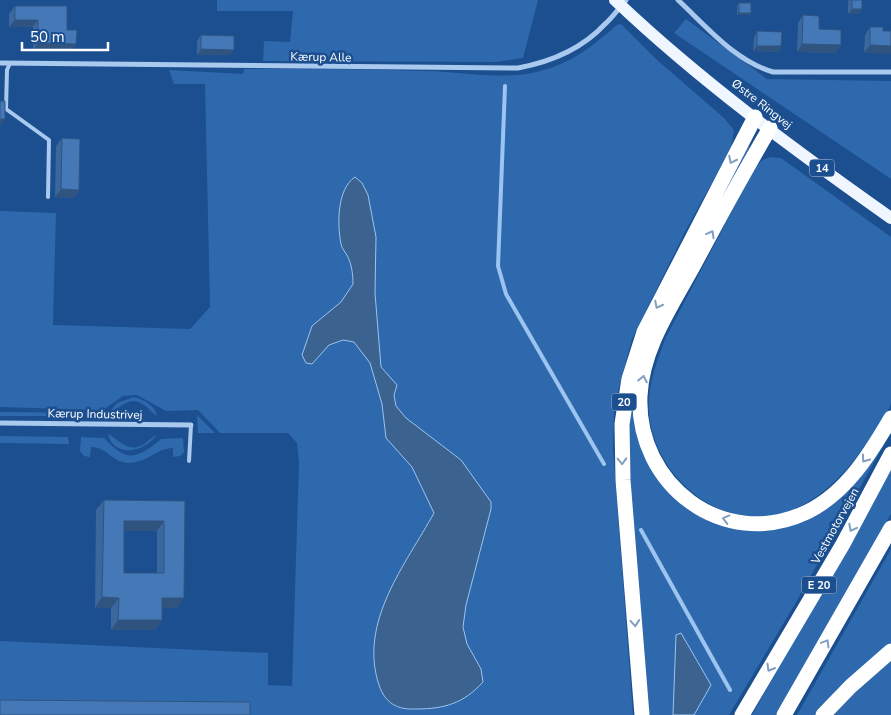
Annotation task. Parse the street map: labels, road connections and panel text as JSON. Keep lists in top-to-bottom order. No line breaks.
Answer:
{"streets":{"highway":["20","Vestmotorvejen","E 20"],"main road":["Østre Ringvej","14"],"street":["Kærup Alle","Kærup Industrivej"]},"crossings":[["Kærup Alle","Østre Ringvej"],["Østre Ringvej","20"]],"scale_bar":"50 m"}
